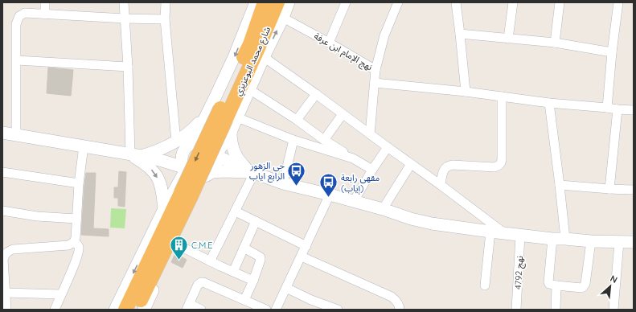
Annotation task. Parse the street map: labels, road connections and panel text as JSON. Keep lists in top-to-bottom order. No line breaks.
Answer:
{"streets":{"highway":["شارع محمد البوعزيزي"],"street":["نهج الإمام ابن عرفة","نهج 4792"]},"places":{"bus stop":["حي الزهور الرابع اياب","مقهى رابعة (إياب)"],"building":["C.M.E"]},"north":"top right"}
